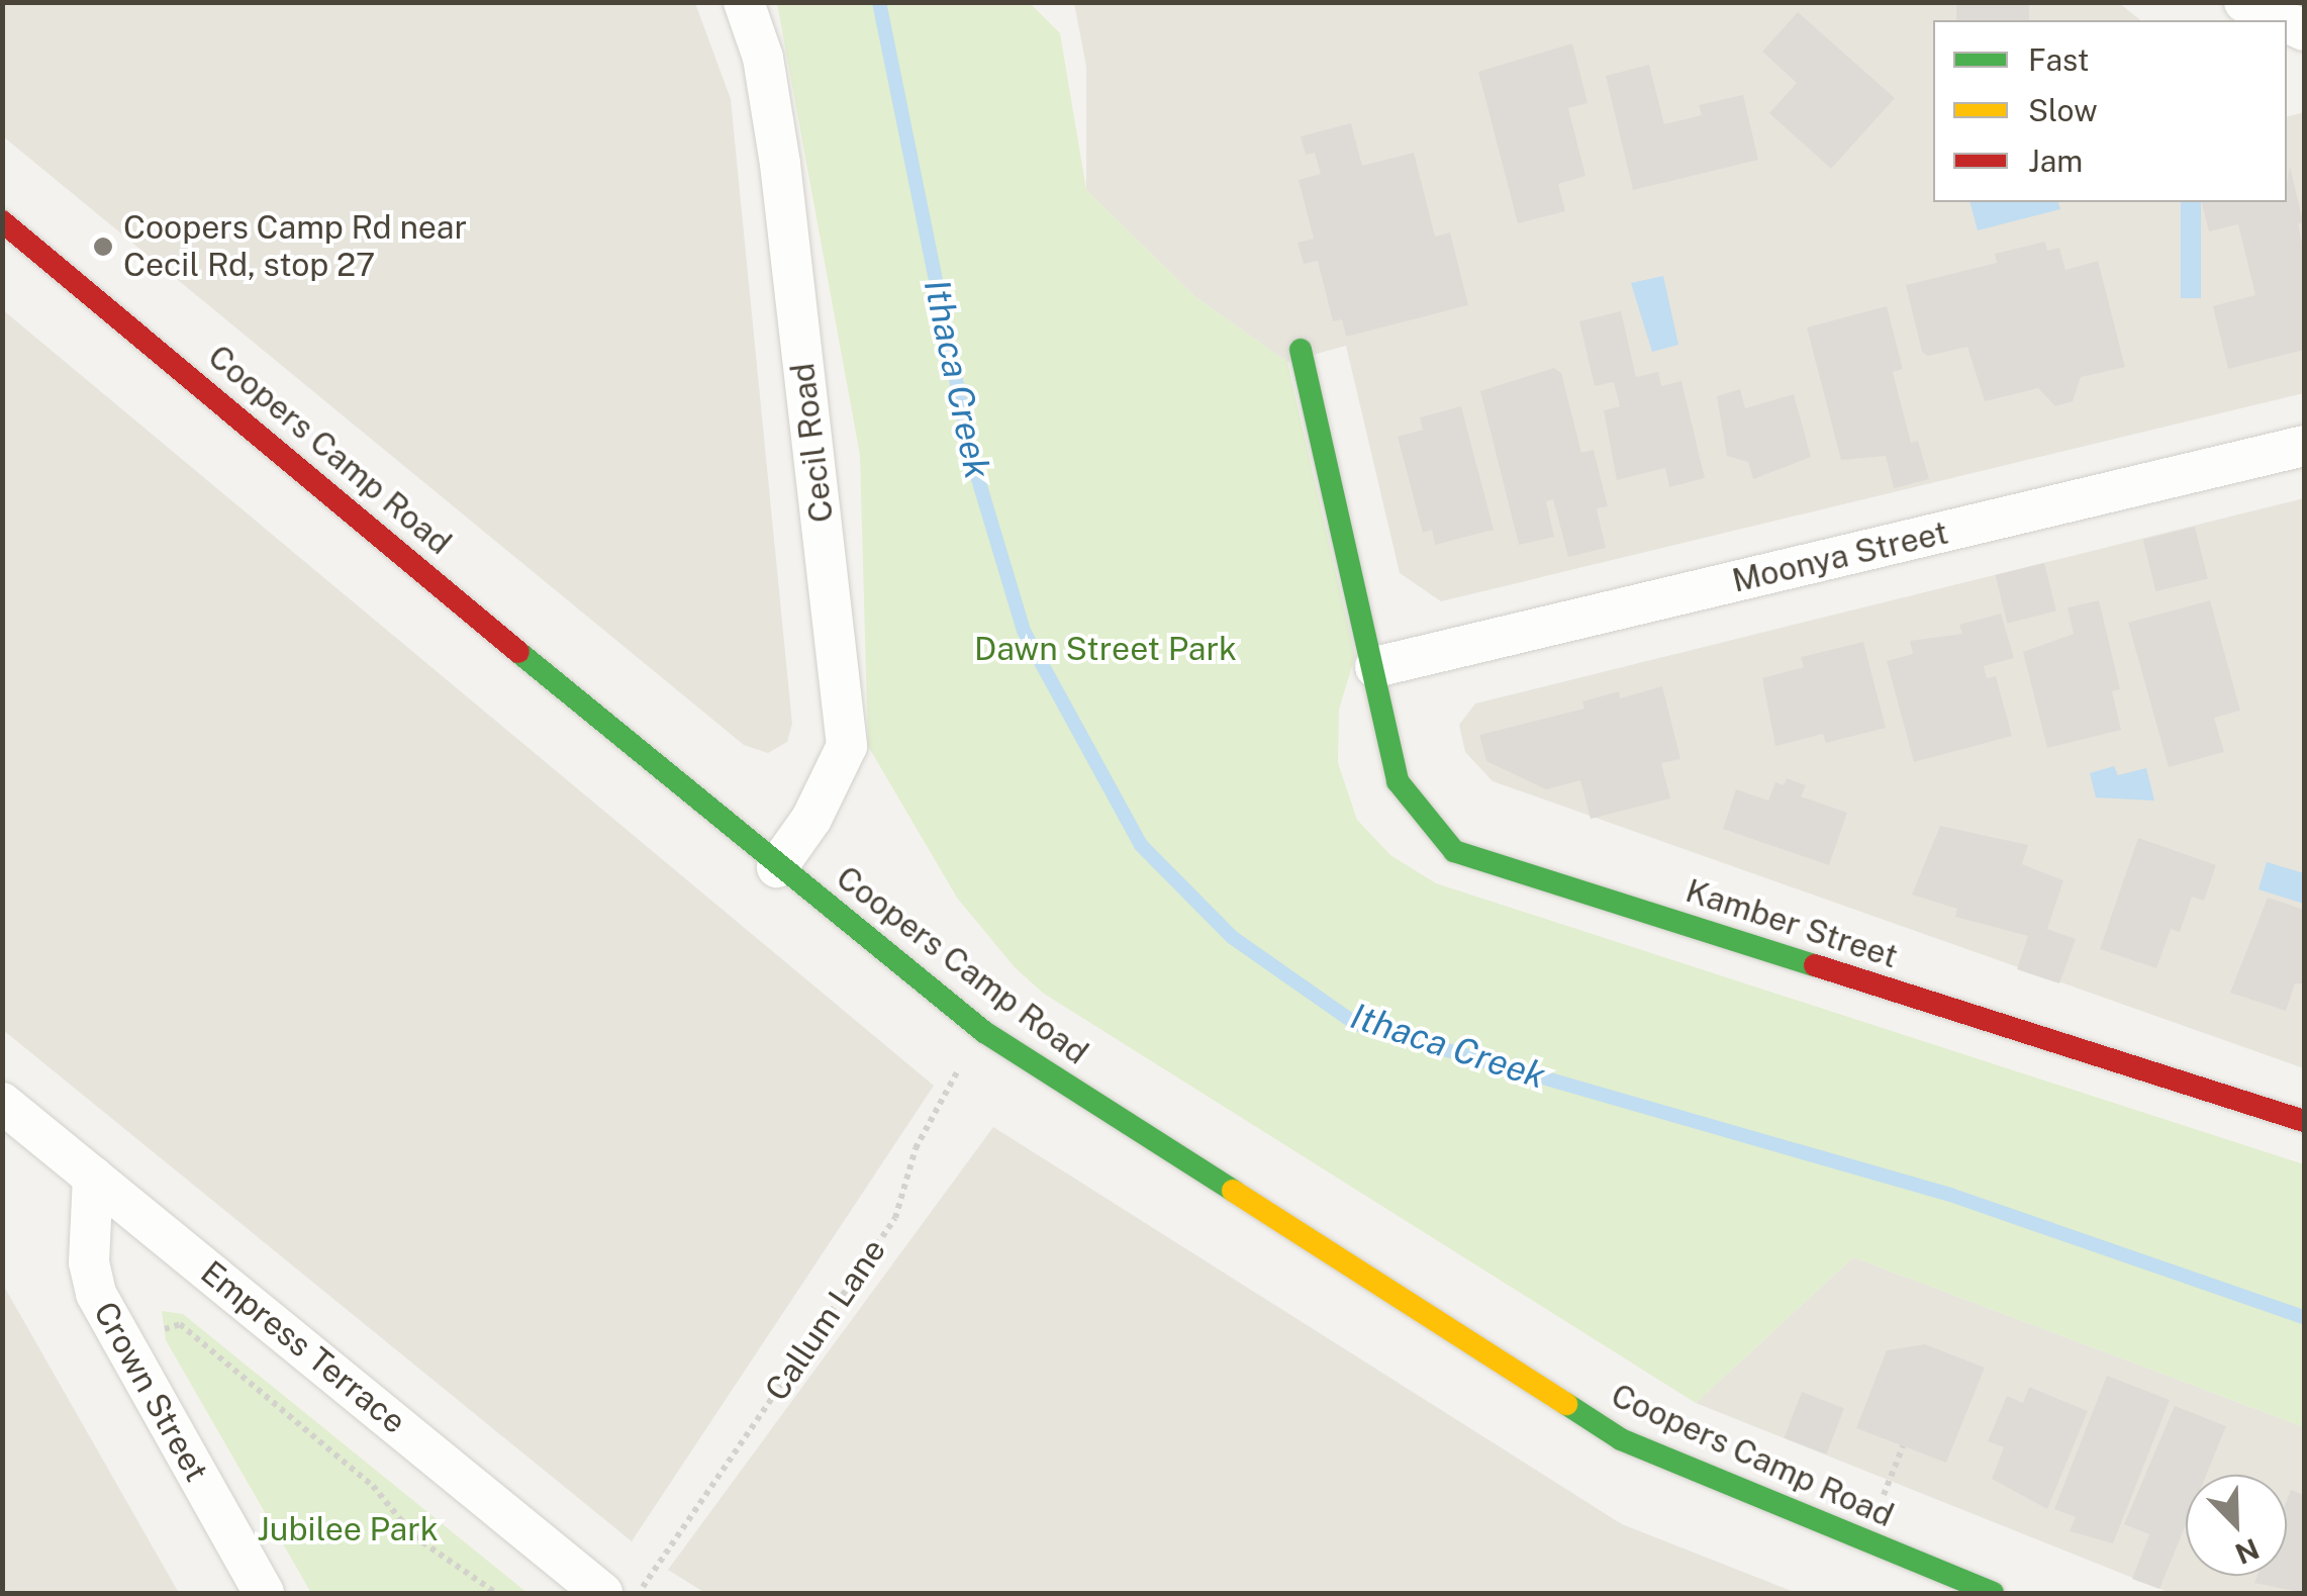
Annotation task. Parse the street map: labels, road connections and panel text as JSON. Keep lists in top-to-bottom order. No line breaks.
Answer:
{"streets":{"main road":["Coopers Camp Road","Kamber Street"],"street":["Cecil Road","Moonya Street","Empress Terrace","Crown Street"],"path":["Callum Lane"]},"crossings":[["Cecil Road","Coopers Camp Road"],["Coopers Camp Road","Callum Lane"],["Moonya Street","Kamber Street"],["Empress Terrace","Crown Street"]],"water":["Ithaca Creek"],"parks":["Dawn Street Park","Jubilee Park"],"places":["Coopers Camp Rd near Cecil Rd, stop 27"],"legend":["Fast","Slow","Jam"],"north":"bottom right"}
